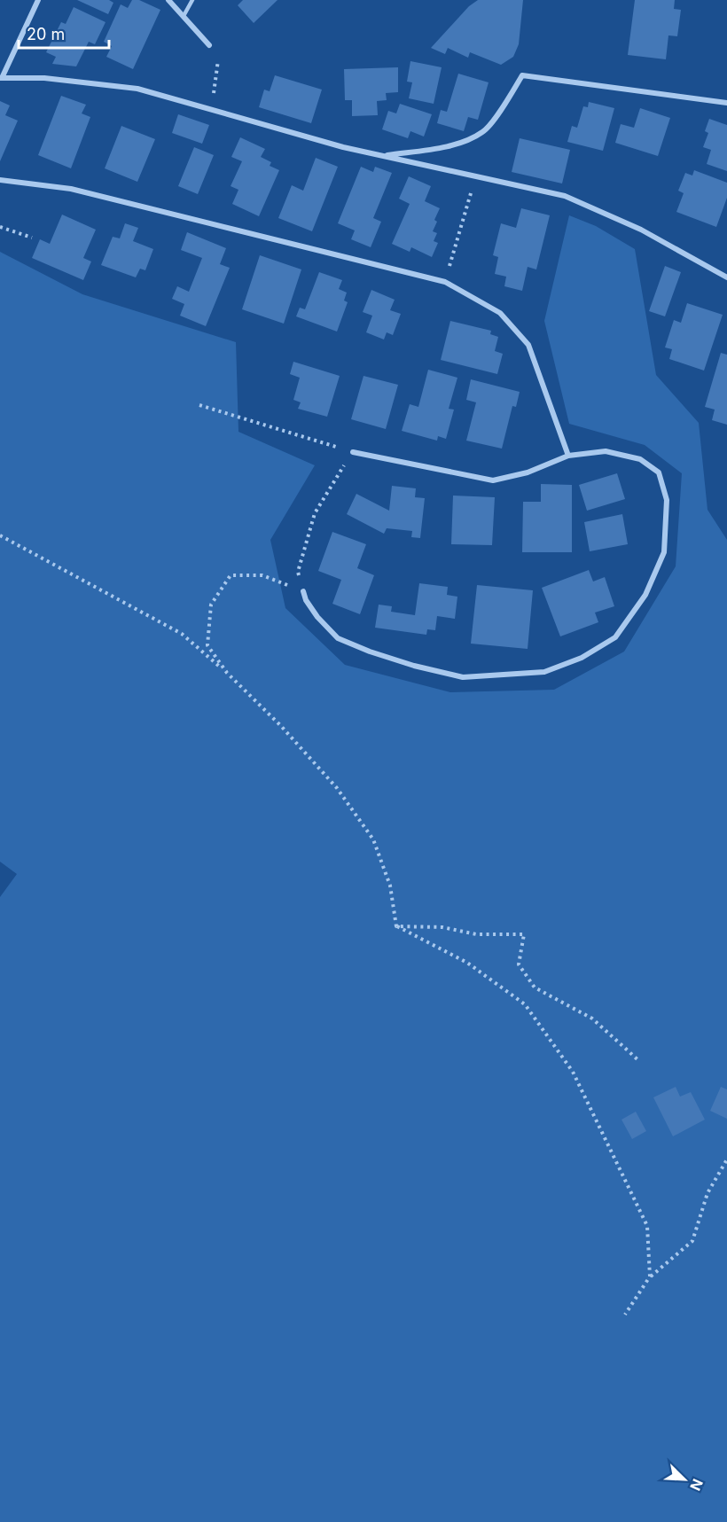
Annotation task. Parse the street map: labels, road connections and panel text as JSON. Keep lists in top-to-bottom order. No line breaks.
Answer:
{"scale_bar":"20 m","north":"bottom right"}
